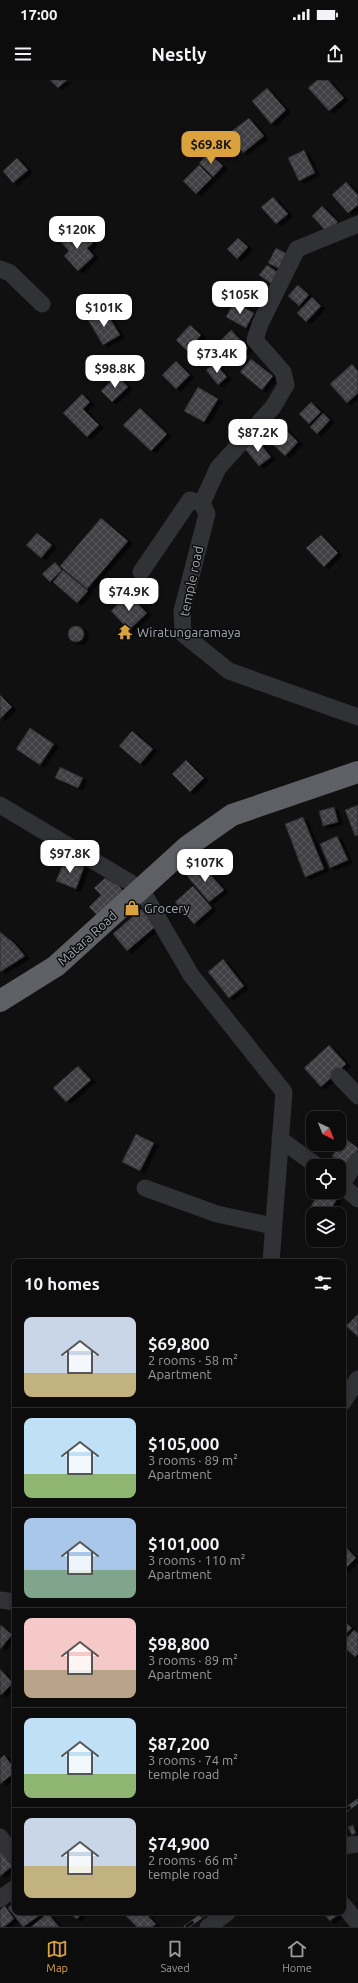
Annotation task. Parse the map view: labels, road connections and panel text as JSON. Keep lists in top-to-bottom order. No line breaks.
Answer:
{"streets":{"highway":["Matara Road"],"street":["temple road"]},"places":{"temple":["Wiratungaramaya"],"shop":["Grocery"]},"north":"bottom right","page":{"status":"17:00","header":"Nestly","price":["$69.8K","$120K","$105K","$101K","$73.4K","$98.8K","$87.2K","$74.9K","$97.8K","$107K"],"heading":"10 homes","list":[{"name":"$69,800","note":"2 rooms · 58 m² · Apartment"},{"name":"$105,000","note":"3 rooms · 89 m² · Apartment"},{"name":"$101,000","note":"3 rooms · 110 m² · Apartment"},{"name":"$98,800","note":"3 rooms · 89 m² · Apartment"},{"name":"$87,200","note":"3 rooms · 74 m² · temple road"},{"name":"$74,900","note":"2 rooms · 66 m² · temple road"}],"tabs":["Map","Saved","Home"]}}
